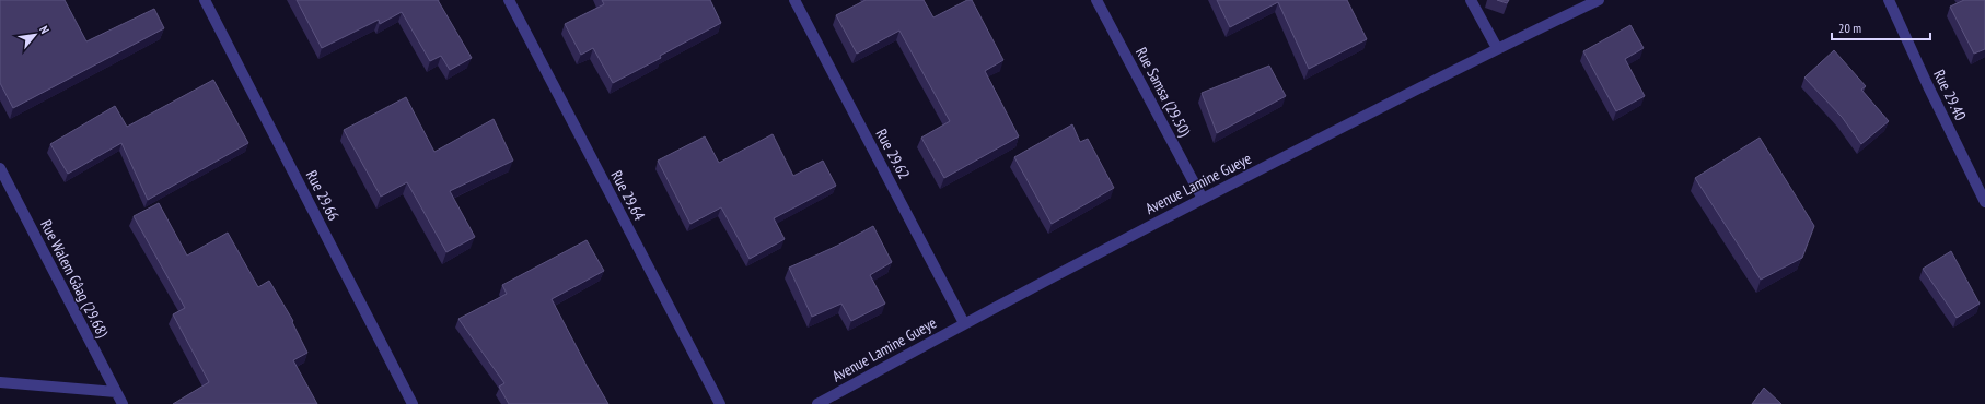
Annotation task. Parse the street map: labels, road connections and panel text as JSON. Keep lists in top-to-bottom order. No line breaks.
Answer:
{"streets":{"street":["Rue Samsa (29.50)","Rue 29.40","Rue 29.62","Avenue Lamine Gueye","Rue 29.66","Rue 29.64","Rue Walem Gâag (29.68)"]},"crossings":[["Rue Samsa (29.50)","Avenue Lamine Gueye"],["Rue 29.62","Avenue Lamine Gueye"]],"scale_bar":"20 m","north":"top right"}
